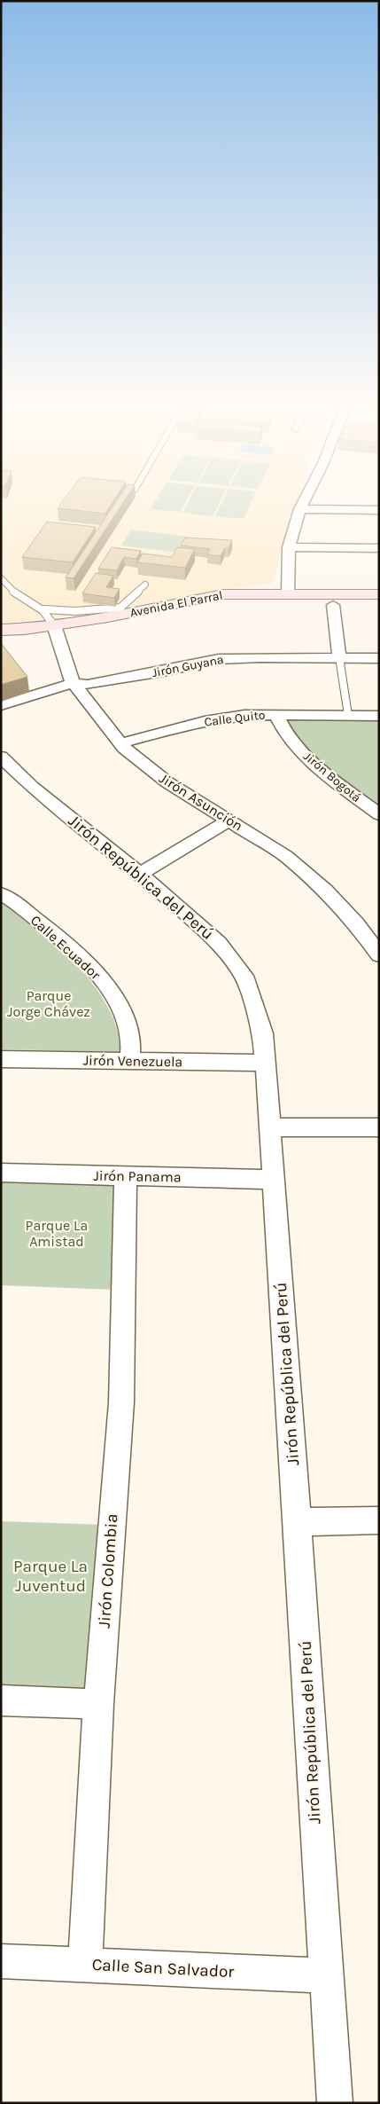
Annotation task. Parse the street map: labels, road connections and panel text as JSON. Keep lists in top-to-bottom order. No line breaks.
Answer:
{"streets":{"street":["Avenida El Parral","Jirón Guyana","Calle Quito","Jirón Bogotá","Jirón Asunción","Jirón República del Perú","Calle Ecuador","Jirón Venezuela","Jirón Panama","Jirón Colombia","Calle San Salvador"]},"crossings":[["Avenida El Parral","Jirón Asunción"],["Jirón Guyana","Jirón Asunción"],["Calle Quito","Jirón Bogotá"],["Calle Quito","Jirón Asunción"],["Jirón República del Perú","Jirón Venezuela"],["Jirón República del Perú","Jirón Panama"],["Jirón República del Perú","Calle San Salvador"],["Calle Ecuador","Jirón Venezuela"],["Jirón Panama","Jirón Colombia"],["Jirón Colombia","Calle San Salvador"]],"parks":["Parque Jorge Chávez","Parque La Amistad","Parque La Juventud"]}
